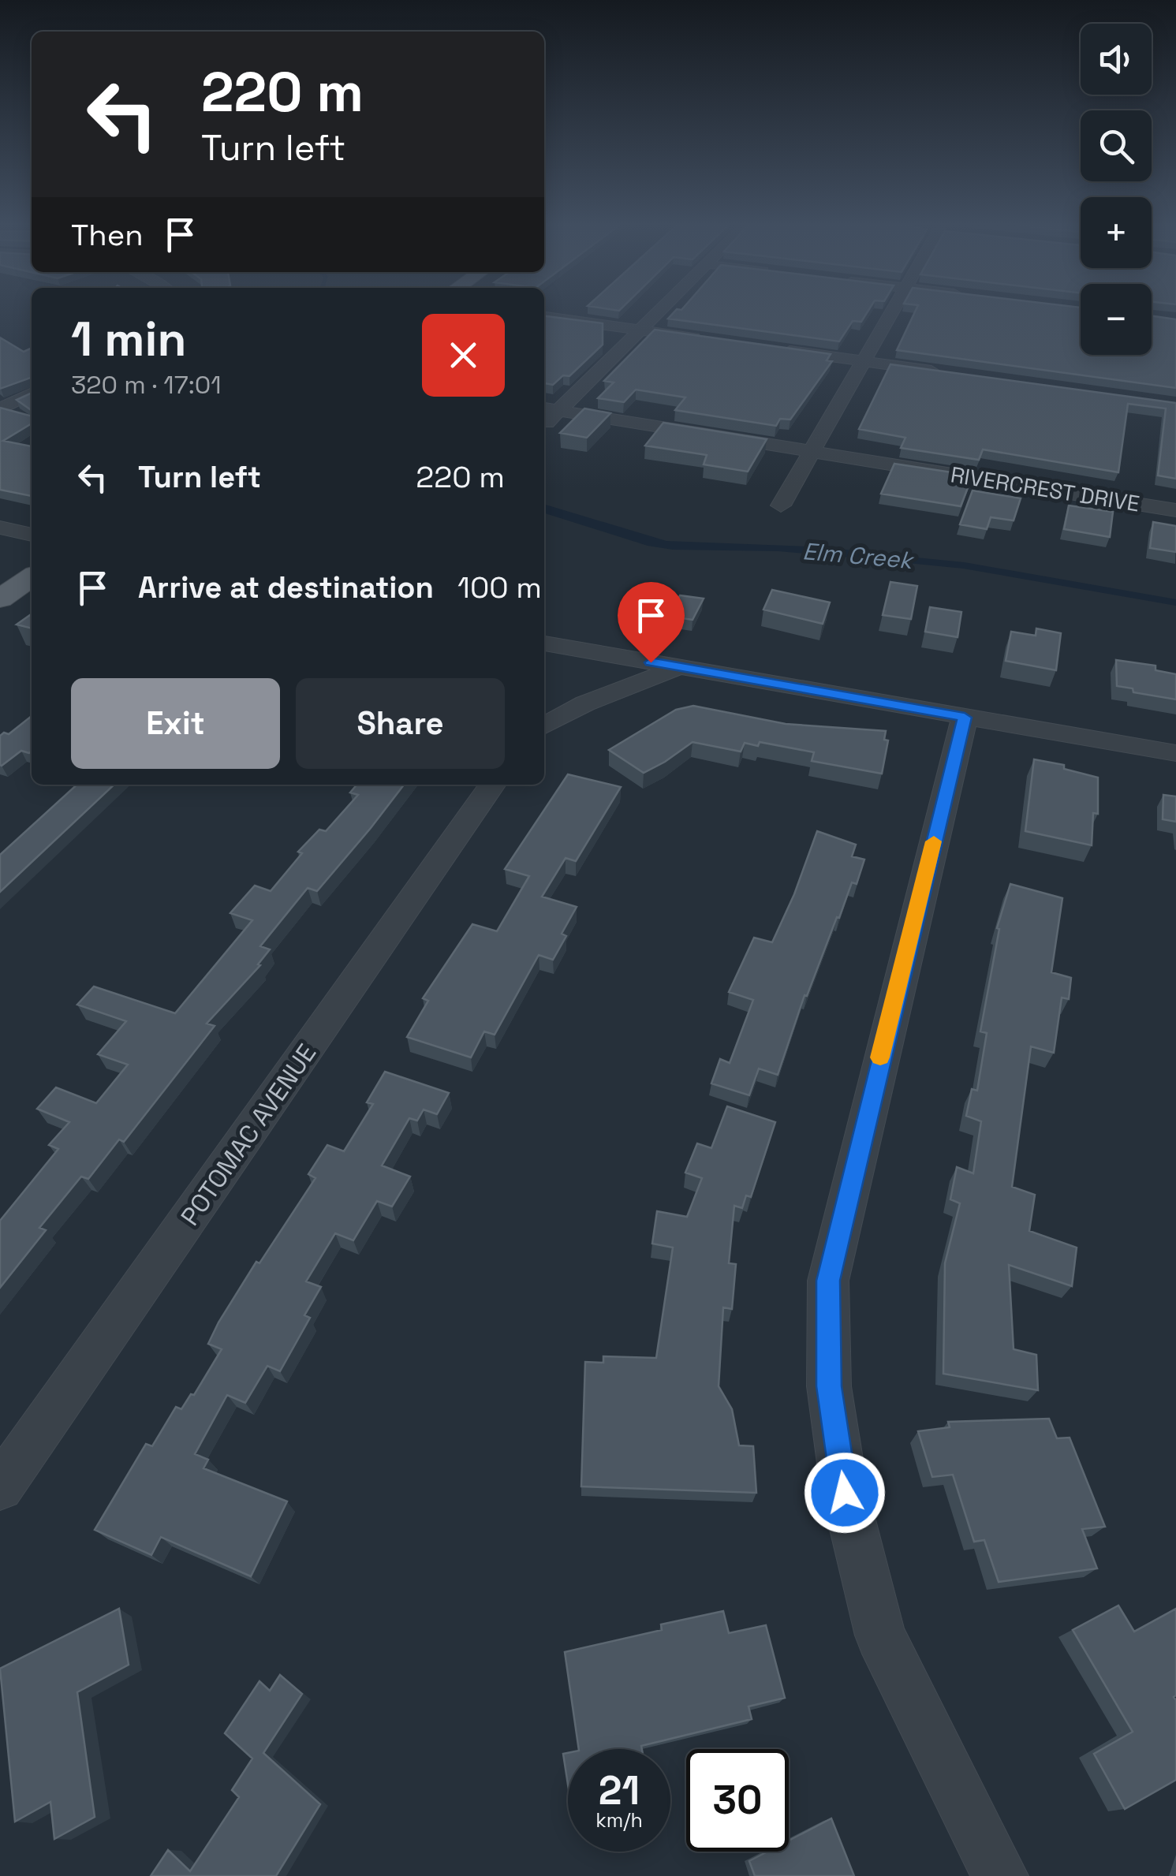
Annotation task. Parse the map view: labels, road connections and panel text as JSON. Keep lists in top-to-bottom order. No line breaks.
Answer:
{"streets":{"street":["RIVERCREST DRIVE","POTOMAC AVENUE"]},"water":["Elm Creek"],"page":{"map_buttons":["+","−"],"turn":["220 m","Turn left"],"then":"Then","heading":["1 min","320 m · 17:01"],"list":[{"name":"Turn left","value":"220 m"},{"name":"Arrive at destination","value":"100 m"}],"buttons":["Exit","Share"],"speed":"21 km/h","limit":"30"}}
